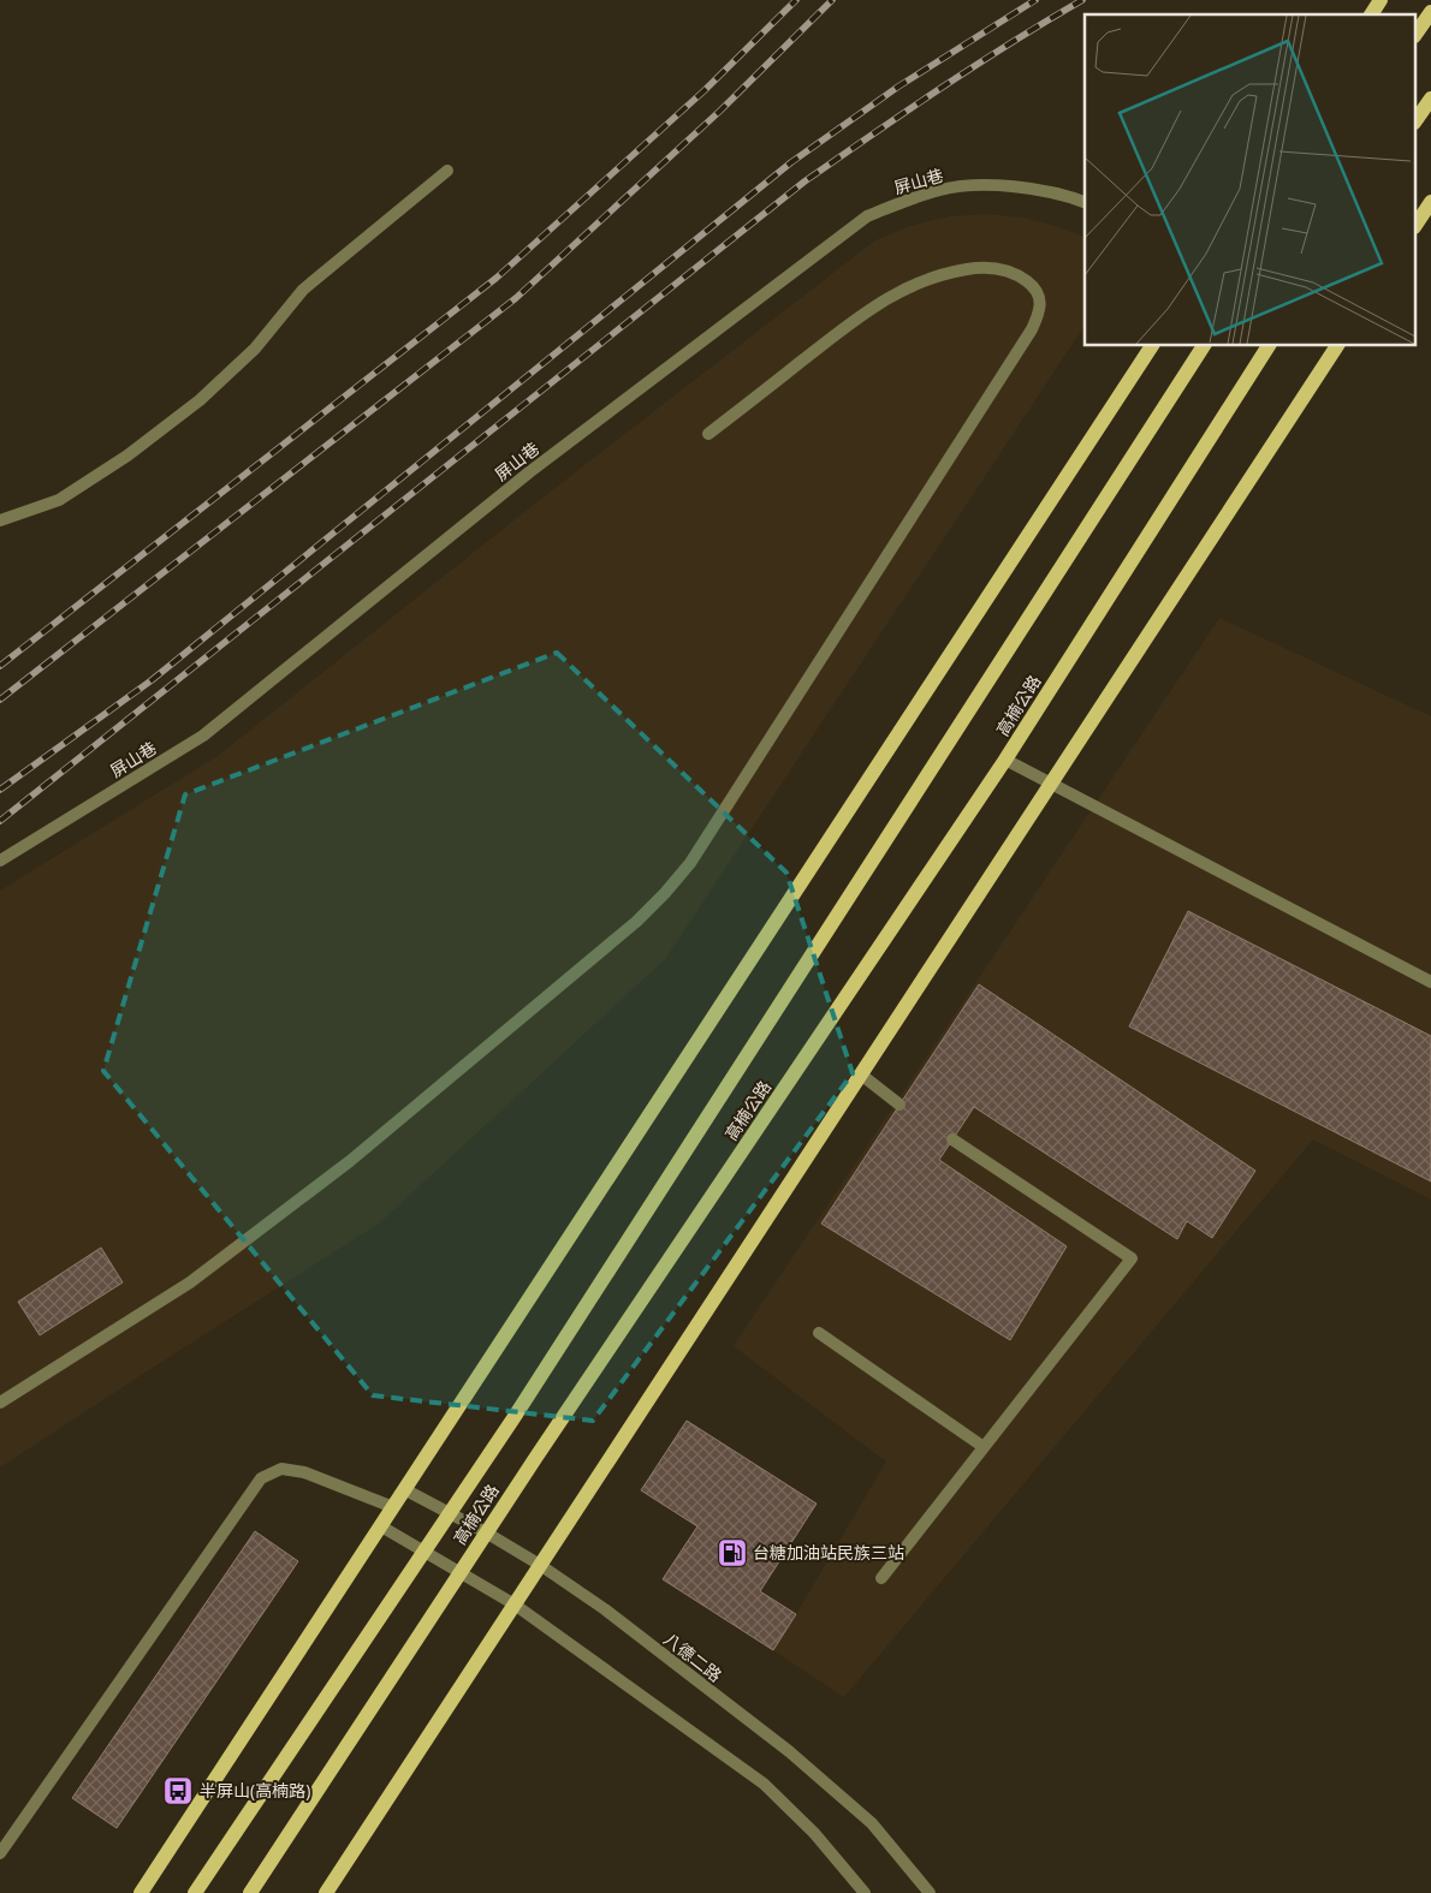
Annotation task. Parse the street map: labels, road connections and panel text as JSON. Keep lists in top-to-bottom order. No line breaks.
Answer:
{"streets":{"main road":["高楠公路"],"street":["屏山巷","八德二路"]},"crossings":[["高楠公路","八德二路"]],"places":{"fuel station":["台糖加油站民族三站"],"bus stop":["半屏山(高楠路)"]}}
